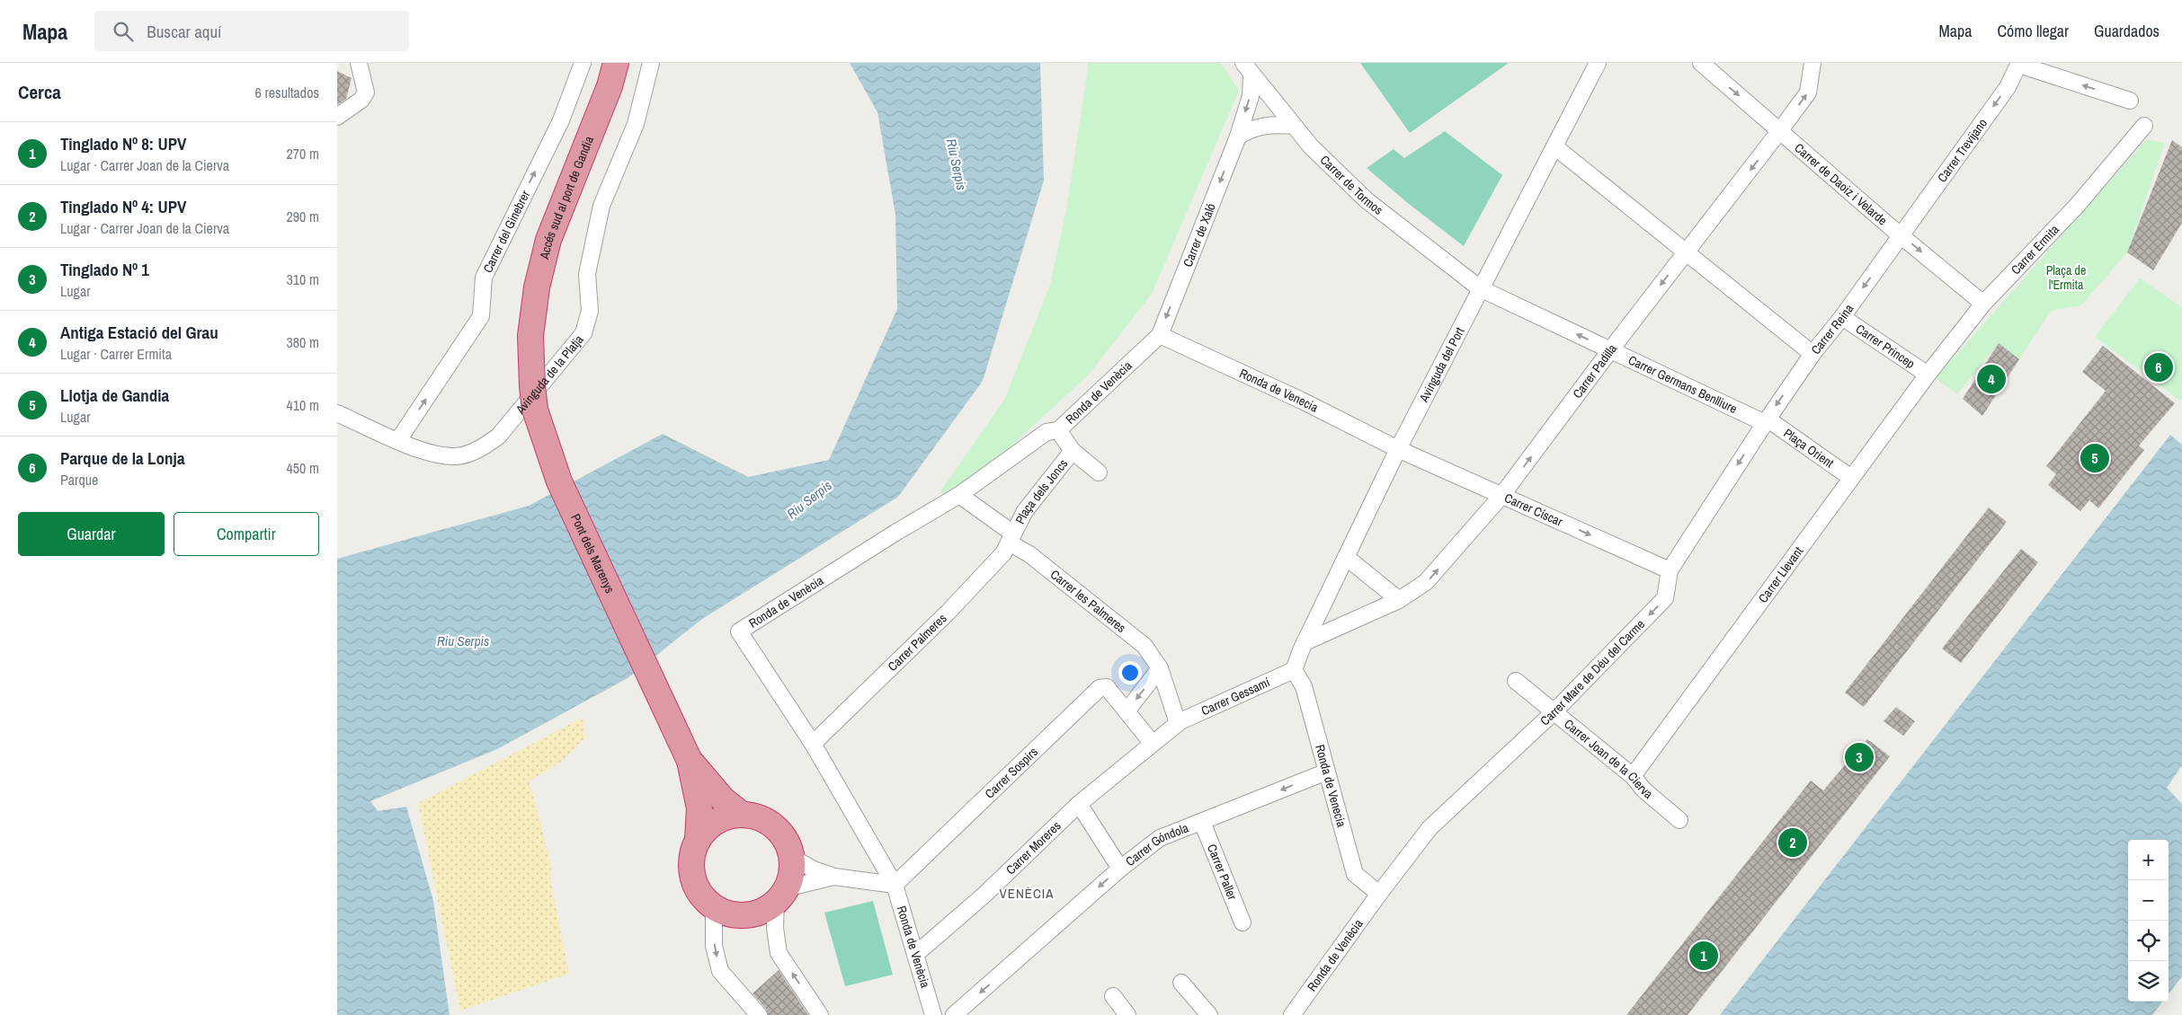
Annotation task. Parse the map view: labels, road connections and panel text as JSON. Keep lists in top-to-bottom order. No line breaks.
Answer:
{"streets":{"highway":["Accés sud al port de Gandia","Pont dels Marenys"],"street":["Carrer Trevijano","Carrer de Tormos","Carrer de Daoiz i Velarde","Carrer del Ginebrer","Carrer de Xaló","Carrer Ermita","Carrer Reina","Carrer Princep","Avinguda del Port","Carrer Padilla","Avinguda de la Platja","Carrer Germans Benlliure","Ronda de Venecia","Ronda de Venècia","Plaça Orient","Plaça dels Joncs","Carrer Císcar","Carrer Llevant","Carrer les Palmeres","Carrer Palmeres","Carrer Mare de Déu del Carme","Carrer Gessamí","Carrer Joan de la Cierva","Carrer Sospirs","Carrer Góndola","Carrer Moreres","Carrer Paller"]},"crossings":[["Carrer Trevijano","Carrer de Daoiz i Velarde"],["Carrer Trevijano","Carrer Reina"],["Carrer de Tormos","Carrer de Xaló"],["Carrer de Tormos","Avinguda del Port"],["Carrer de Tormos","Carrer Germans Benlliure"],["Carrer de Daoiz i Velarde","Carrer Ermita"],["Carrer de Daoiz i Velarde","Carrer Reina"],["Carrer de Daoiz i Velarde","Carrer Padilla"],["Accés sud al port de Gandia","Pont dels Marenys"],["Carrer del Ginebrer","Avinguda de la Platja"],["Carrer de Xaló","Ronda de Venecia"],["Carrer de Xaló","Ronda de Venècia"],["Carrer Ermita","Carrer Princep"],["Carrer Ermita","Carrer Llevant"],["Carrer Reina","Carrer Princep"],["Carrer Reina","Carrer Germans Benlliure"],["Carrer Reina","Plaça Orient"],["Carrer Reina","Carrer Mare de Déu del Carme"],["Carrer Princep","Carrer Llevant"],["Avinguda del Port","Carrer Padilla"],["Avinguda del Port","Carrer Germans Benlliure"],["Avinguda del Port","Ronda de Venecia"],["Avinguda del Port","Carrer Císcar"],["Avinguda del Port","Carrer Gessamí"],["Carrer Padilla","Carrer Germans Benlliure"],["Carrer Padilla","Carrer Císcar"],["Carrer Germans Benlliure","Plaça Orient"],["Carrer Germans Benlliure","Carrer Mare de Déu del Carme"],["Ronda de Venecia","Ronda de Venècia"],["Ronda de Venecia","Carrer Císcar"],["Ronda de Venecia","Carrer Mare de Déu del Carme"],["Ronda de Venecia","Carrer Gessamí"],["Ronda de Venecia","Carrer Góndola"],["Ronda de Venècia","Plaça dels Joncs"],["Ronda de Venècia","Carrer les Palmeres"],["Ronda de Venècia","Carrer Palmeres"],["Ronda de Venècia","Carrer Mare de Déu del Carme"],["Ronda de Venècia","Carrer Sospirs"],["Ronda de Venècia","Carrer Moreres"],["Plaça Orient","Carrer Llevant"],["Plaça Orient","Carrer Mare de Déu del Carme"],["Plaça dels Joncs","Carrer les Palmeres"],["Plaça dels Joncs","Carrer Palmeres"],["Carrer Císcar","Carrer Mare de Déu del Carme"],["Carrer Llevant","Carrer Joan de la Cierva"],["Carrer les Palmeres","Carrer Palmeres"],["Carrer les Palmeres","Carrer Gessamí"],["Carrer Mare de Déu del Carme","Carrer Joan de la Cierva"],["Carrer Gessamí","Carrer Moreres"],["Carrer Góndola","Carrer Paller"]],"one_way":["Carrer Trevijano","Carrer de Daoiz i Velarde","Carrer del Ginebrer","Carrer de Xaló","Carrer Reina","Carrer Císcar","Carrer Mare de Déu del Carme","Carrer Góndola"],"districts":["VENÈCIA"],"water":["Riu Serpis"],"parks":["Plaça de l'Ermita"],"page":{"header":"Mapa","search":"Buscar aquí","nav":["Mapa","Cómo llegar","Guardados"],"heading":["Cerca","6 resultados"],"list":[{"mark":"1","name":"Tinglado Nº 8: UPV","note":"Lugar · Carrer Joan de la Cierva","value":"270 m"},{"mark":"2","name":"Tinglado Nº 4: UPV","note":"Lugar · Carrer Joan de la Cierva","value":"290 m"},{"mark":"3","name":"Tinglado Nº 1","note":"Lugar","value":"310 m"},{"mark":"4","name":"Antiga Estació del Grau","note":"Lugar · Carrer Ermita","value":"380 m"},{"mark":"5","name":"Llotja de Gandia","note":"Lugar","value":"410 m"},{"mark":"6","name":"Parque de la Lonja","note":"Parque","value":"450 m"}],"pins":["6","4","5","3","2","1"],"buttons":["Guardar","Compartir"],"map_buttons":["+","−"]}}
